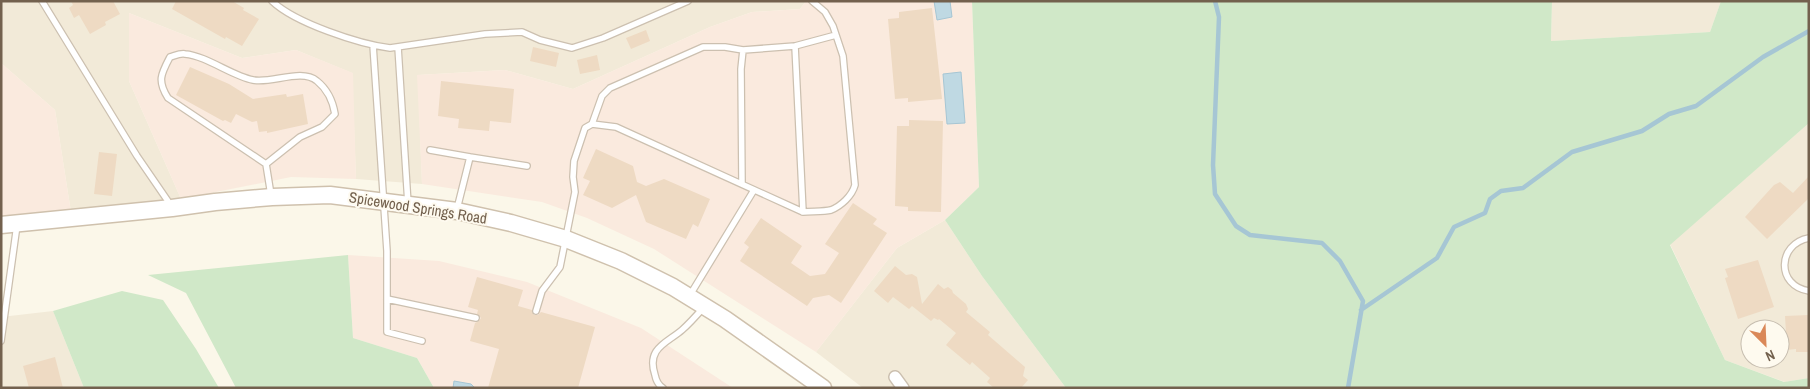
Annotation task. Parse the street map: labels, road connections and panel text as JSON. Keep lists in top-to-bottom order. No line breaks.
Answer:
{"streets":{"main road":["Spicewood Springs Road"]},"north":"bottom right"}
